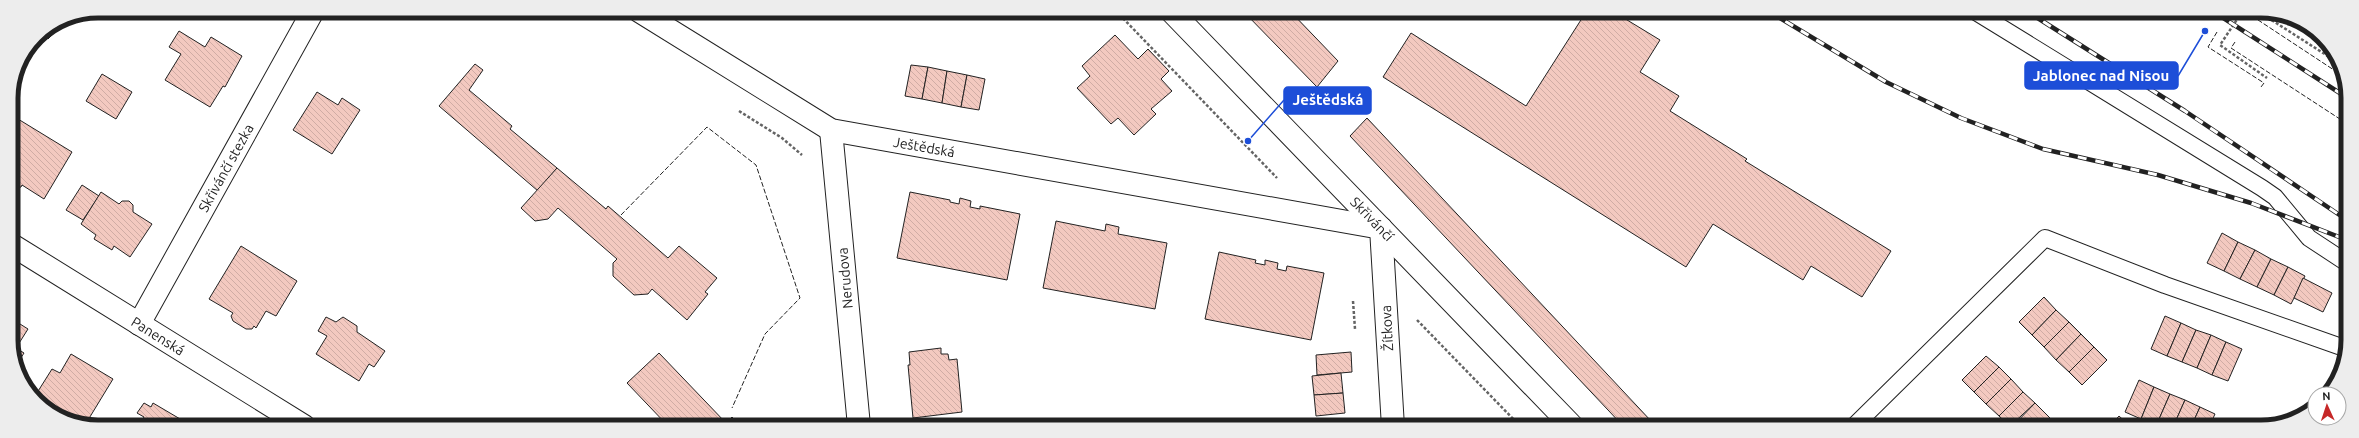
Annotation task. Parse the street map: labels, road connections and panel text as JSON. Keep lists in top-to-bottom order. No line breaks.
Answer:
{"streets":{"street":["Ještědská","Skřivánčí stezka","Skřivánčí","Nerudova","Žítkova","Panenská"]},"crossings":[["Ještědská","Skřivánčí"],["Ještědská","Nerudova"],["Ještědská","Žítkova"],["Skřivánčí stezka","Panenská"],["Skřivánčí","Žítkova"]],"places":["Jablonec nad Nisou","Ještědská"],"north":"top"}
